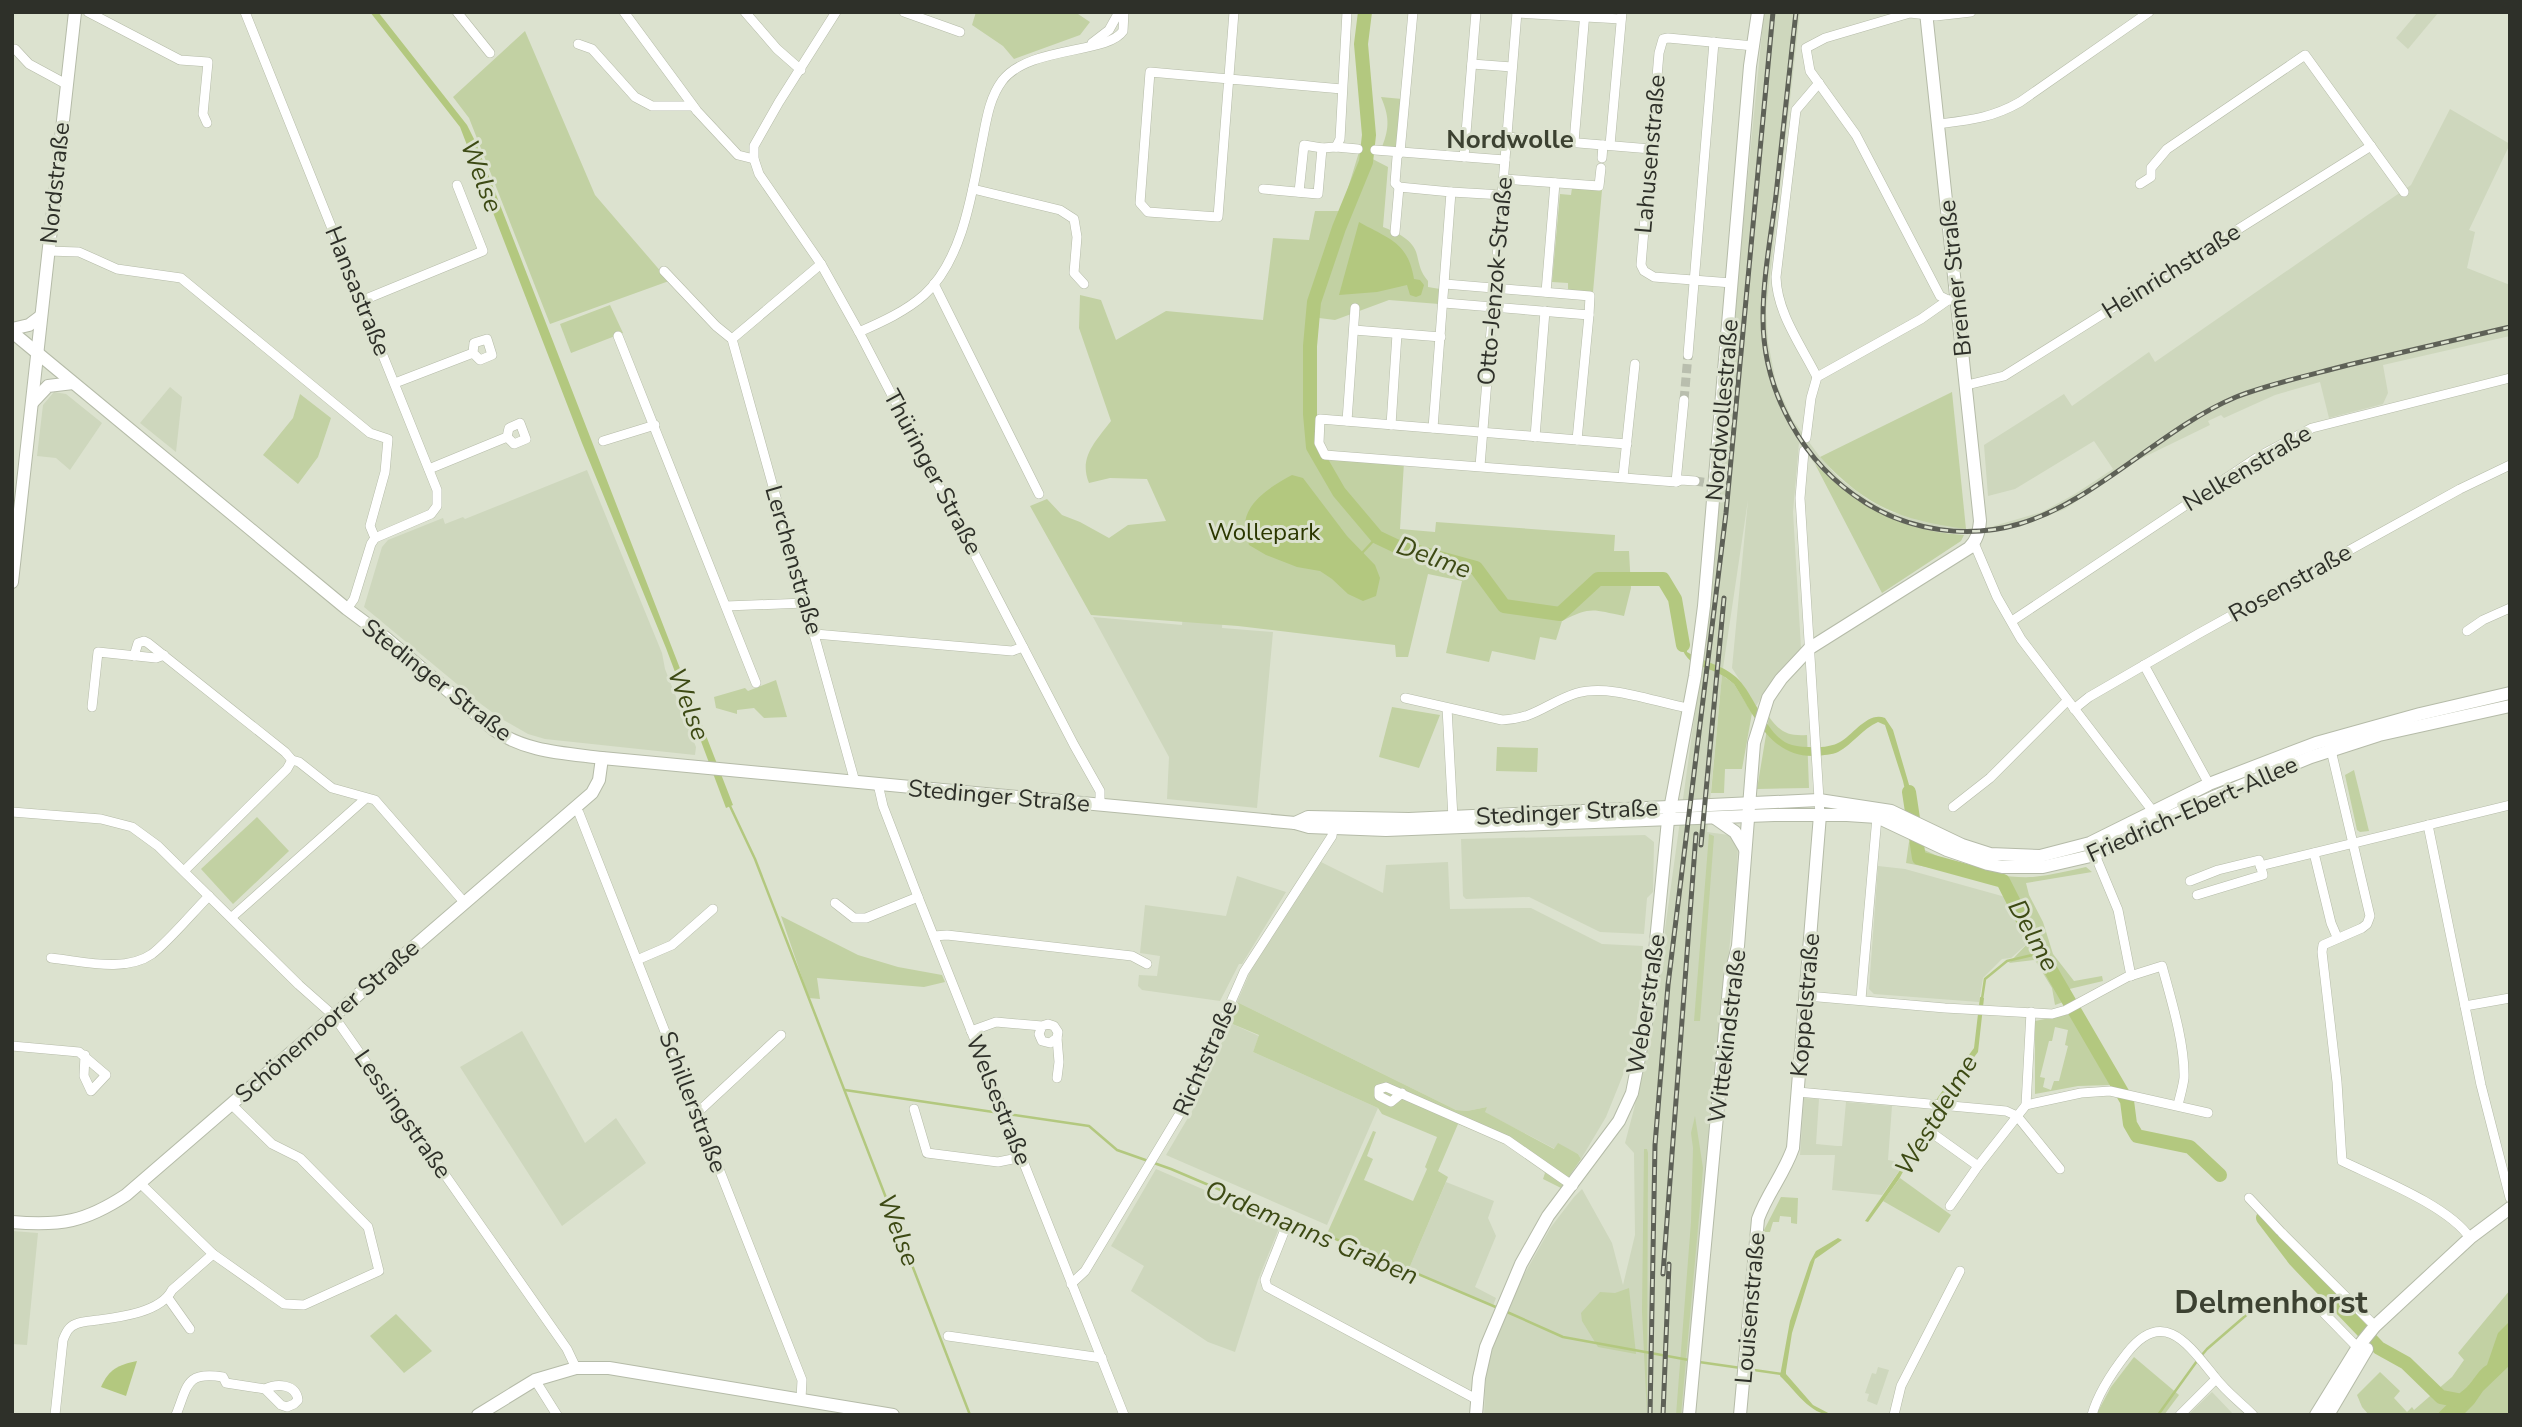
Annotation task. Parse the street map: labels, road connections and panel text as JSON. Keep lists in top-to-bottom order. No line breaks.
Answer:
{"streets":{"main road":["Nordstraße","Bremer Straße","Nordwollestraße","Stedinger Straße","Friedrich-Ebert-Allee","Weberstraße","Koppelstraße","Schönemoorer Straße","Wittekindstraße","Louisenstraße"],"street":["Lahusenstraße","Heinrichstraße","Otto-Jenzok-Straße","Hansastraße","Nelkenstraße","Thüringer Straße","Lerchenstraße","Rosenstraße","Richtstraße","Welsestraße","Schillerstraße","Lessingstraße"]},"crossings":[["Lahusenstraße","Nordwollestraße"],["Nordstraße","Stedinger Straße"],["Heinrichstraße","Bremer Straße"],["Bremer Straße","Wittekindstraße"],["Nordwollestraße","Stedinger Straße"],["Nordwollestraße","Friedrich-Ebert-Allee"],["Nordwollestraße","Weberstraße"],["Thüringer Straße","Stedinger Straße"],["Lerchenstraße","Stedinger Straße"],["Stedinger Straße","Friedrich-Ebert-Allee"],["Stedinger Straße","Weberstraße"],["Stedinger Straße","Schönemoorer Straße"],["Stedinger Straße","Richtstraße"],["Stedinger Straße","Welsestraße"],["Friedrich-Ebert-Allee","Weberstraße"],["Friedrich-Ebert-Allee","Koppelstraße"],["Friedrich-Ebert-Allee","Wittekindstraße"],["Koppelstraße","Wittekindstraße"],["Koppelstraße","Louisenstraße"],["Schönemoorer Straße","Schillerstraße"],["Schönemoorer Straße","Lessingstraße"],["Richtstraße","Welsestraße"]],"districts":["Nordwolle","Delmenhorst"],"water":["Welse","Delme","Westdelme","Ordemanns Graben"],"parks":["Wollepark"]}
